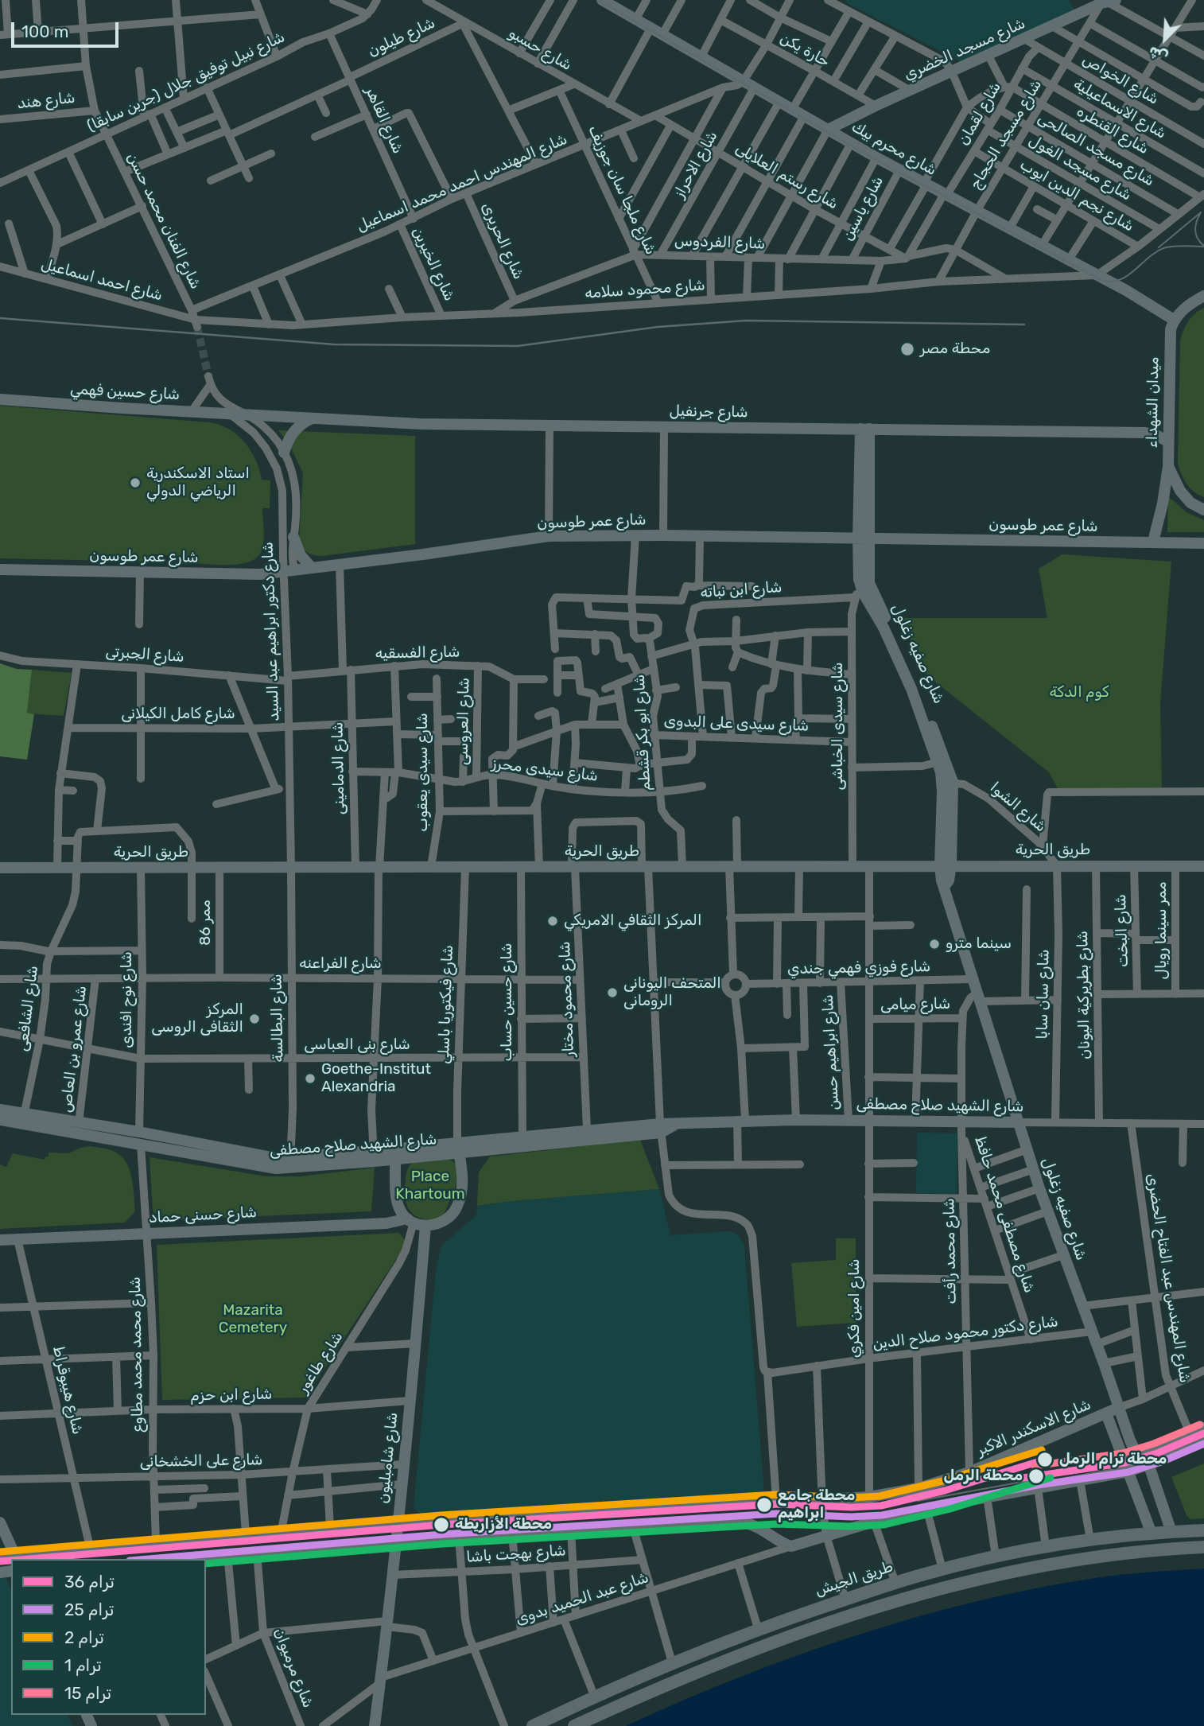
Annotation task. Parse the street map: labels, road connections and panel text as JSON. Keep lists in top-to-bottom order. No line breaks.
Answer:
{"streets":{"highway":["طريق الجيش"],"main road":["شارع مسجد الخضري","شارع محرم بيك","شارع حسين فهمي","ميدان الشهداء","شارع جرنفيل","شارع عمر طوسون","شارع صفيه زغلول","طريق الحرية","شارع الشهيد صلاح مصطفى","شارع حسنى حماد","شارع الاسكندر الاكبر","شارع شامبليون"],"street":["شارع طيلون","شارع حسبو","حارة يكن","شارع الخواص","شارع نبيل توفيق جلال (جرين سابقا)","شارع هند","شارع الاسماعيلية","شارع لقمان","شارع القاهر","شارع القنطره","شارع مسجد الحجاج","شارع مسجد الصالحى","شارع الاحراز","شارع مسجد الغول","شارع رستم العلايلى","شارع المهندس احمد محمد اسماعيل","شارع ملجا سان جوزيف","شارع نجم الدين ايوب","شارع ياسين","شارع الفنان محمد حسن","شارع الحريرى","شارع الفردوس","شارع الخيرين","شارع احمد اسماعيل","شارع محمود سلامه","شارع ابن نباته","شارع دكتور ابراهيم عبد السيد","شارع الفسقيه","شارع الجبرتى","شارع كامل الكيلانى","شارع العروسى","شارع سيدى على البدوى","شارع سيدى الخباشى","شارع ابو بكر قشطم","شارع الدمامينى","شارع سيدى محرز","شارع سيدى يعقوب","شارع الشوا","ممر 86","شارع البخت","ممر سينما رويال","شارع الفراعنه","شارع فوزي فهمي جندي","شارع سان سابا","شارع بطريركية اليونان","شارع محمود مختار","شارع نوح افندى","شارع حسين حساب","شارع فيكتوريا باسلي","شارع ميامى","شارع الشافعى","شارع البطالسة","شارع بنى العباسى","شارع عمرو بن العاص","شارع ابراهيم حسن","شارع مصطفى محمد حافظ","شارع محمد رأفت","شارع المهندس عبد الفتاح الحضرى","شارع امين فكري","شارع دكتور محمود صلاح الدين","شارع محمد محمد مطاوع","شارع طاغور","شارع هيبوقراط","شارع ابن حزم","شارع على الخشخانى","شارع بهجت باشا","شارع عبد الحميد بدوى","شارع مرميوان"]},"crossings":[["شارع طيلون","شارع حسبو"],["شارع طيلون","شارع القاهر"],["شارع طيلون","شارع الفنان محمد حسن"],["شارع حسبو","شارع المهندس احمد محمد اسماعيل"],["شارع مسجد الخضري","حارة يكن"],["شارع مسجد الخضري","شارع الخواص"],["شارع مسجد الخضري","شارع مسجد الحجاج"],["شارع مسجد الخضري","شارع محرم بيك"],["شارع الخواص","شارع لقمان"],["شارع الخواص","شارع مسجد الحجاج"],["شارع نبيل توفيق جلال (جرين سابقا)","شارع القاهر"],["شارع نبيل توفيق جلال (جرين سابقا)","شارع الفنان محمد حسن"],["شارع هند","شارع الفنان محمد حسن"],["شارع الاسماعيلية","شارع لقمان"],["شارع الاسماعيلية","شارع مسجد الحجاج"],["شارع لقمان","شارع القنطره"],["شارع لقمان","شارع محرم بيك"],["شارع لقمان","شارع مسجد الصالحى"],["شارع لقمان","شارع مسجد الغول"],["شارع لقمان","شارع رستم العلايلى"],["شارع لقمان","شارع نجم الدين ايوب"],["شارع لقمان","شارع الفردوس"],["شارع القاهر","شارع المهندس احمد محمد اسماعيل"],["شارع القنطره","شارع مسجد الحجاج"],["شارع مسجد الحجاج","شارع محرم بيك"],["شارع مسجد الحجاج","شارع مسجد الصالحى"],["شارع مسجد الحجاج","شارع مسجد الغول"],["شارع مسجد الحجاج","شارع نجم الدين ايوب"],["شارع مسجد الحجاج","شارع الفردوس"],["شارع مسجد الحجاج","شارع محمود سلامه"],["شارع محرم بيك","شارع الاحراز"],["شارع محرم بيك","شارع المهندس احمد محمد اسماعيل"],["شارع محرم بيك","شارع ياسين"],["شارع محرم بيك","شارع محمود سلامه"],["شارع محرم بيك","ميدان الشهداء"],["شارع الاحراز","شارع رستم العلايلى"],["شارع الاحراز","شارع الفردوس"],["شارع رستم العلايلى","شارع المهندس احمد محمد اسماعيل"],["شارع رستم العلايلى","شارع ياسين"],["شارع رستم العلايلى","شارع الفردوس"],["شارع المهندس احمد محمد اسماعيل","شارع ملجا سان جوزيف"],["شارع المهندس احمد محمد اسماعيل","شارع الفنان محمد حسن"],["شارع المهندس احمد محمد اسماعيل","شارع الحريرى"],["شارع المهندس احمد محمد اسماعيل","شارع الخيرين"],["شارع ملجا سان جوزيف","شارع الفردوس"],["شارع ملجا سان جوزيف","شارع محمود سلامه"],["شارع ياسين","شارع الفردوس"],["شارع الفنان محمد حسن","شارع احمد اسماعيل"],["شارع الفنان محمد حسن","شارع محمود سلامه"],["شارع الحريرى","شارع الفردوس"],["شارع الفردوس","شارع محمود سلامه"],["شارع الخيرين","شارع محمود سلامه"],["شارع احمد اسماعيل","شارع محمود سلامه"],["شارع حسين فهمي","شارع جرنفيل"],["شارع حسين فهمي","شارع دكتور ابراهيم عبد السيد"],["ميدان الشهداء","شارع جرنفيل"],["شارع جرنفيل","شارع دكتور ابراهيم عبد السيد"],["شارع جرنفيل","شارع صفيه زغلول"],["شارع عمر طوسون","شارع دكتور ابراهيم عبد السيد"],["شارع عمر طوسون","شارع صفيه زغلول"],["شارع عمر طوسون","شارع الدمامينى"],["شارع ابن نباته","شارع صفيه زغلول"],["شارع ابن نباته","شارع سيدى الخباشى"],["شارع دكتور ابراهيم عبد السيد","شارع الفسقيه"],["شارع دكتور ابراهيم عبد السيد","شارع الجبرتى"],["شارع دكتور ابراهيم عبد السيد","شارع كامل الكيلانى"],["شارع دكتور ابراهيم عبد السيد","طريق الحرية"],["شارع دكتور ابراهيم عبد السيد","شارع البطالسة"],["شارع الفسقيه","شارع الجبرتى"],["شارع الفسقيه","شارع العروسى"],["شارع الفسقيه","شارع الدمامينى"],["شارع صفيه زغلول","شارع سيدى الخباشى"],["شارع صفيه زغلول","شارع الشوا"],["شارع صفيه زغلول","طريق الحرية"],["شارع صفيه زغلول","شارع فوزي فهمي جندي"],["شارع صفيه زغلول","شارع الشهيد صلاح مصطفى"],["شارع صفيه زغلول","شارع دكتور محمود صلاح الدين"],["شارع صفيه زغلول","شارع الاسكندر الاكبر"],["شارع صفيه زغلول","طريق الجيش"],["شارع كامل الكيلانى","شارع الدمامينى"],["شارع العروسى","شارع سيدى محرز"],["شارع سيدى على البدوى","شارع سيدى الخباشى"],["شارع سيدى على البدوى","شارع ابو بكر قشطم"],["شارع سيدى الخباشى","طريق الحرية"],["شارع ابو بكر قشطم","شارع سيدى محرز"],["شارع ابو بكر قشطم","طريق الحرية"],["شارع الدمامينى","شارع سيدى محرز"],["شارع الدمامينى","طريق الحرية"],["شارع سيدى محرز","شارع سيدى يعقوب"],["شارع سيدى يعقوب","طريق الحرية"],["شارع الشوا","طريق الحرية"],["شارع الشوا","شارع سان سابا"],["طريق الحرية","ممر 86"],["طريق الحرية","شارع البخت"],["طريق الحرية","ممر سينما رويال"],["طريق الحرية","شارع سان سابا"],["طريق الحرية","شارع بطريركية اليونان"],["طريق الحرية","شارع محمود مختار"],["طريق الحرية","شارع نوح افندى"],["طريق الحرية","شارع حسين حساب"],["طريق الحرية","شارع فيكتوريا باسلي"],["طريق الحرية","شارع الشافعى"],["طريق الحرية","شارع البطالسة"],["طريق الحرية","شارع امين فكري"],["ممر 86","شارع الفراعنه"],["شارع الفراعنه","شارع محمود مختار"],["شارع الفراعنه","شارع نوح افندى"],["شارع الفراعنه","شارع حسين حساب"],["شارع الفراعنه","شارع فيكتوريا باسلي"],["شارع الفراعنه","شارع الشافعى"],["شارع الفراعنه","شارع البطالسة"],["شارع الفراعنه","شارع عمرو بن العاص"],["شارع فوزي فهمي جندي","شارع ابراهيم حسن"],["شارع فوزي فهمي جندي","شارع امين فكري"],["شارع سان سابا","شارع الشهيد صلاح مصطفى"],["شارع بطريركية اليونان","شارع الشهيد صلاح مصطفى"],["شارع محمود مختار","شارع بنى العباسى"],["شارع محمود مختار","شارع الشهيد صلاح مصطفى"],["شارع نوح افندى","شارع بنى العباسى"],["شارع نوح افندى","شارع الشهيد صلاح مصطفى"],["شارع حسين حساب","شارع بنى العباسى"],["شارع حسين حساب","شارع الشهيد صلاح مصطفى"],["شارع فيكتوريا باسلي","شارع بنى العباسى"],["شارع فيكتوريا باسلي","شارع الشهيد صلاح مصطفى"],["شارع فيكتوريا باسلي","شارع حسنى حماد"],["شارع فيكتوريا باسلي","شارع طاغور"],["شارع فيكتوريا باسلي","شارع شامبليون"],["شارع ميامى","شارع محمد رأفت"],["شارع ميامى","شارع امين فكري"],["شارع الشافعى","شارع بنى العباسى"],["شارع الشافعى","شارع الشهيد صلاح مصطفى"],["شارع البطالسة","شارع بنى العباسى"],["شارع البطالسة","شارع الشهيد صلاح مصطفى"],["شارع بنى العباسى","شارع عمرو بن العاص"],["شارع عمرو بن العاص","شارع الشهيد صلاح مصطفى"],["شارع ابراهيم حسن","شارع الشهيد صلاح مصطفى"],["شارع الشهيد صلاح مصطفى","شارع مصطفى محمد حافظ"],["شارع الشهيد صلاح مصطفى","شارع حسنى حماد"],["شارع الشهيد صلاح مصطفى","شارع محمد رأفت"],["شارع الشهيد صلاح مصطفى","شارع المهندس عبد الفتاح الحضرى"],["شارع الشهيد صلاح مصطفى","شارع امين فكري"],["شارع الشهيد صلاح مصطفى","شارع طاغور"],["شارع الشهيد صلاح مصطفى","شارع شامبليون"],["شارع مصطفى محمد حافظ","شارع محمد رأفت"],["شارع مصطفى محمد حافظ","شارع دكتور محمود صلاح الدين"],["شارع حسنى حماد","شارع محمد محمد مطاوع"],["شارع حسنى حماد","شارع طاغور"],["شارع حسنى حماد","شارع هيبوقراط"],["شارع حسنى حماد","شارع شامبليون"],["شارع محمد رأفت","شارع دكتور محمود صلاح الدين"],["شارع محمد رأفت","شارع الاسكندر الاكبر"],["شارع امين فكري","شارع دكتور محمود صلاح الدين"],["شارع امين فكري","شارع الاسكندر الاكبر"],["شارع محمد محمد مطاوع","شارع ابن حزم"],["شارع محمد محمد مطاوع","شارع الاسكندر الاكبر"],["شارع محمد محمد مطاوع","شارع على الخشخانى"],["شارع طاغور","شارع ابن حزم"],["شارع طاغور","شارع الاسكندر الاكبر"],["شارع طاغور","شارع شامبليون"],["شارع طاغور","شارع على الخشخانى"],["شارع هيبوقراط","شارع ابن حزم"],["شارع هيبوقراط","شارع الاسكندر الاكبر"],["شارع هيبوقراط","شارع على الخشخانى"],["شارع ابن حزم","شارع شامبليون"],["شارع الاسكندر الاكبر","شارع شامبليون"],["شارع شامبليون","شارع على الخشخانى"],["شارع شامبليون","شارع بهجت باشا"],["شارع شامبليون","شارع عبد الحميد بدوى"]],"parks":["كوم الدكة","Place Khartoum","Mazarita Cemetery"],"places":["محطة مصر","استاد الاسكندرية الرياضي الدولي","المركز الثقافي الامريكي","سينما مترو","المتحف اليونانى الرومانى","المركز الثقافى الروسى","Goethe-Institut Alexandria","محطة ترام الرمل","محطة الرمل","محطة جامع ابراهيم","محطة الأزاريطة"],"lines":["tram line 15","tram line 36","tram line 25","tram line 2","tram line 1"],"legend":["ترام 36","ترام 25","ترام 2","ترام 1","ترام 15"],"scale_bar":"100 m","north":"bottom left"}
